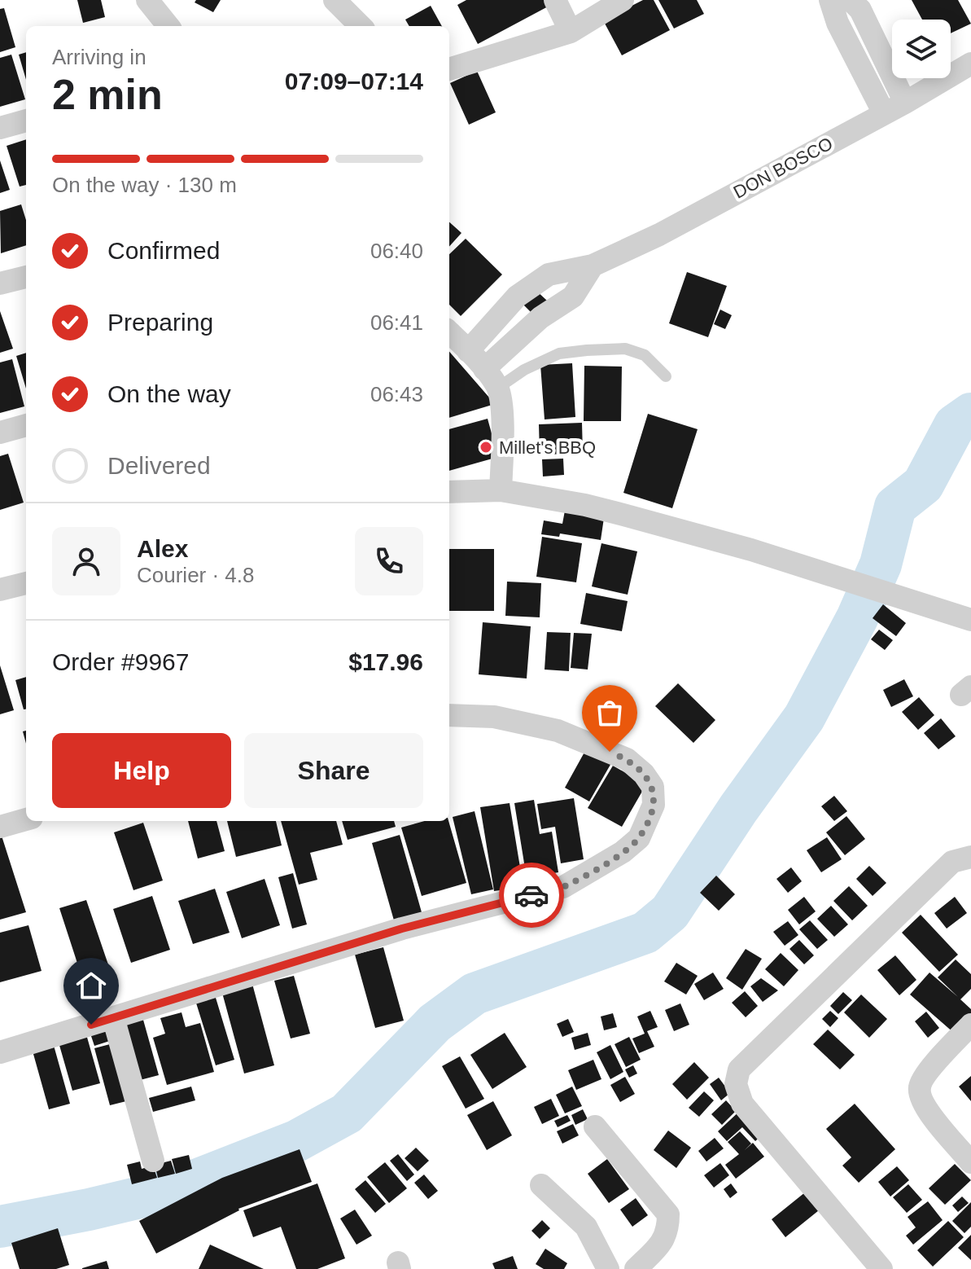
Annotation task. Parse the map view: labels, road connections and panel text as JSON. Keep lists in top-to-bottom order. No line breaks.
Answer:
{"streets":{"street":["DON BOSCO"]},"places":["Millet's BBQ"],"page":{"heading":["2 min","Arriving in","07:09–07:14"],"panel":["Alex","Courier · 4.8","Order #9967","$17.96"],"bar":"On the way · 130 m","list":[["Confirmed","06:40"],["Preparing","06:41"],["On the way","06:43"],"Delivered"],"buttons":["Help","Share"]}}
